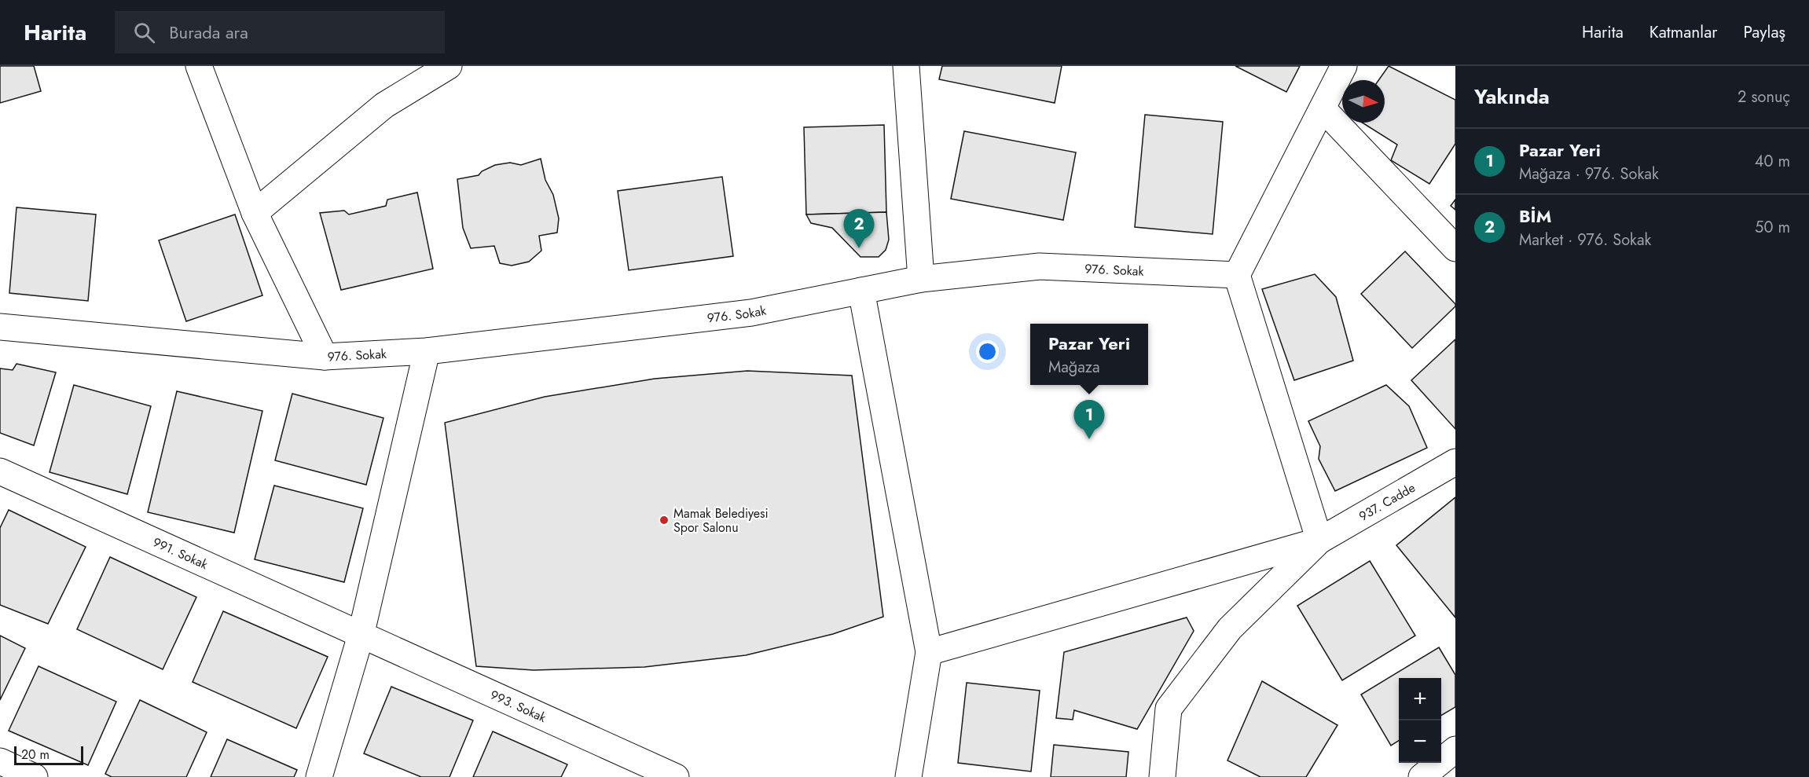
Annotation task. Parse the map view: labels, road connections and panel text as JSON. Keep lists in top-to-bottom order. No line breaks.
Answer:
{"streets":{"street":["976. Sokak","937. Cadde","991. Sokak","993. Sokak"]},"crossings":[["991. Sokak","993. Sokak"]],"places":["Mamak Belediyesi Spor Salonu"],"scale_bar":"20 m","north":"right","page":{"header":"Harita","search":"Burada ara","nav":["Harita","Katmanlar","Paylaş"],"heading":["Yakında","2 sonuç"],"list":[{"mark":"1","name":"Pazar Yeri","note":"Mağaza · 976. Sokak","value":"40 m"},{"mark":"2","name":"BİM","note":"Market · 976. Sokak","value":"50 m"}],"pins":["2","1"],"popup":["Pazar Yeri","Mağaza"],"map_buttons":["+","−"],"scale":"20 m"}}
